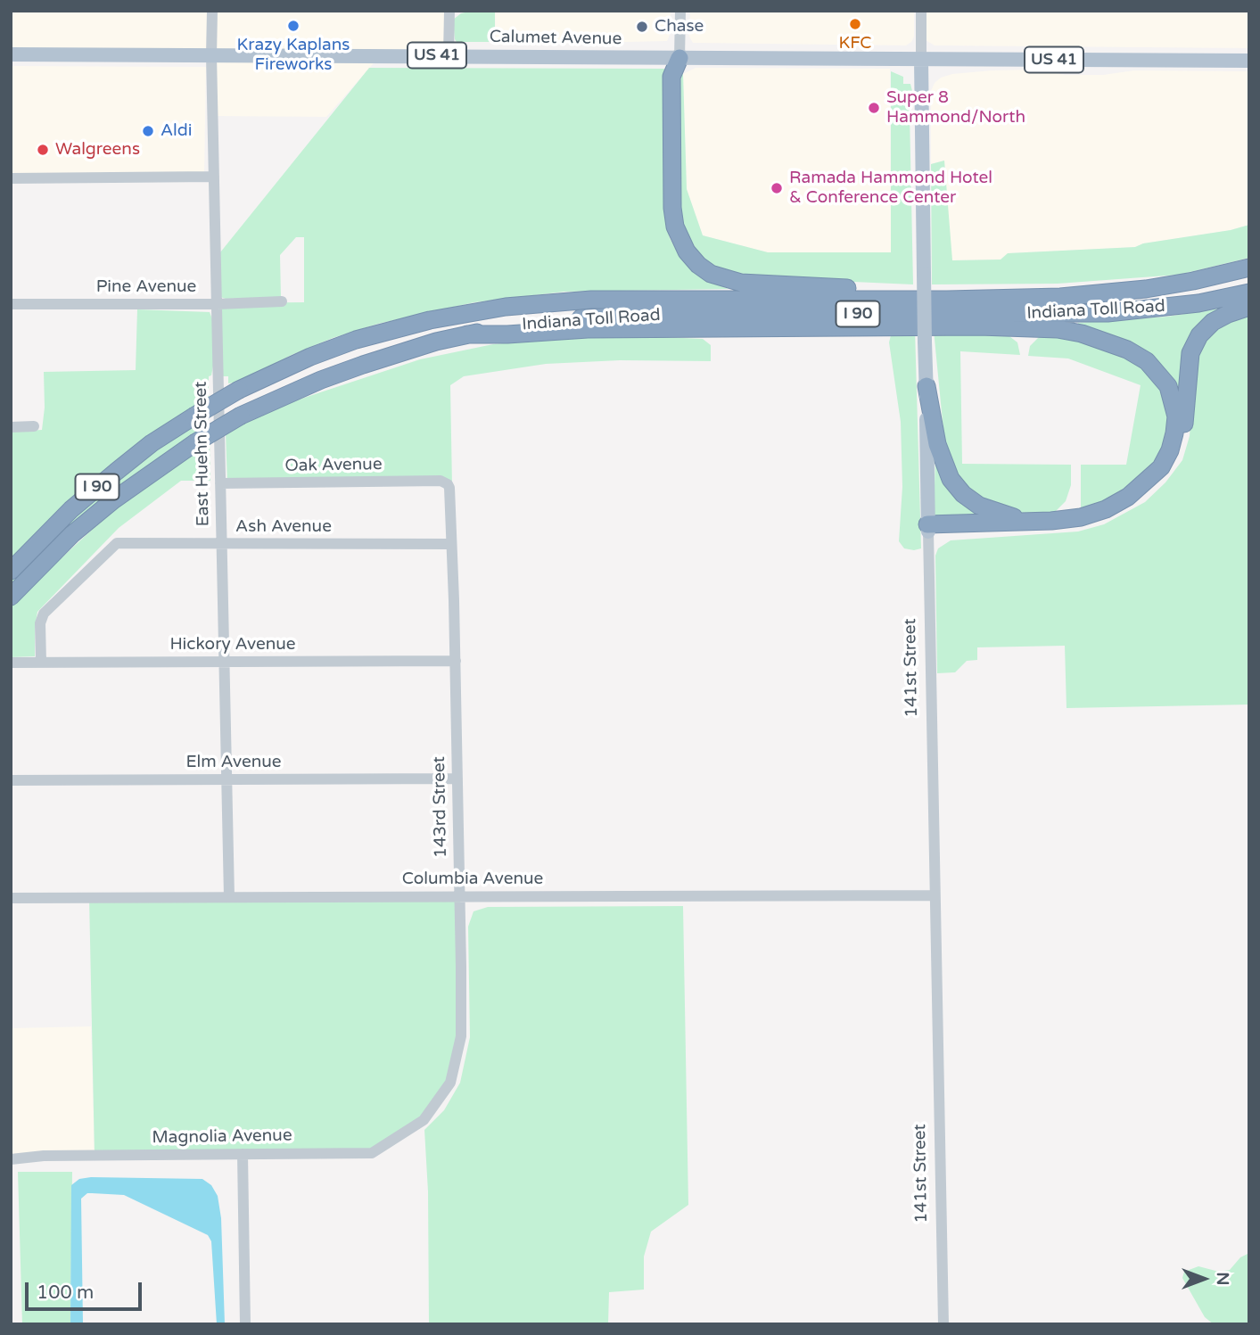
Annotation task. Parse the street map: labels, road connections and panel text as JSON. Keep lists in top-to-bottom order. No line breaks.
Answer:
{"streets":{"highway":["Indiana Toll Road","I 90"],"main road":["Calumet Avenue","US 41","141st Street"],"street":["Pine Avenue","East Huehn Street","Oak Avenue","Ash Avenue","Hickory Avenue","Elm Avenue","143rd Street","Columbia Avenue","Magnolia Avenue"]},"crossings":[["Calumet Avenue","East Huehn Street"],["Calumet Avenue","141st Street"],["Pine Avenue","East Huehn Street"],["East Huehn Street","Oak Avenue"],["East Huehn Street","Ash Avenue"],["East Huehn Street","Hickory Avenue"],["East Huehn Street","Elm Avenue"],["East Huehn Street","Columbia Avenue"],["Oak Avenue","143rd Street"],["Ash Avenue","Hickory Avenue"],["Ash Avenue","143rd Street"],["Hickory Avenue","143rd Street"],["141st Street","Columbia Avenue"],["Elm Avenue","143rd Street"],["143rd Street","Columbia Avenue"],["143rd Street","Magnolia Avenue"]],"places":["KFC","Krazy Kaplans Fireworks","Chase","Super 8 Hammond/North","Aldi","Walgreens","Ramada Hammond Hotel & Conference Center"],"scale_bar":"100 m","north":"right"}
